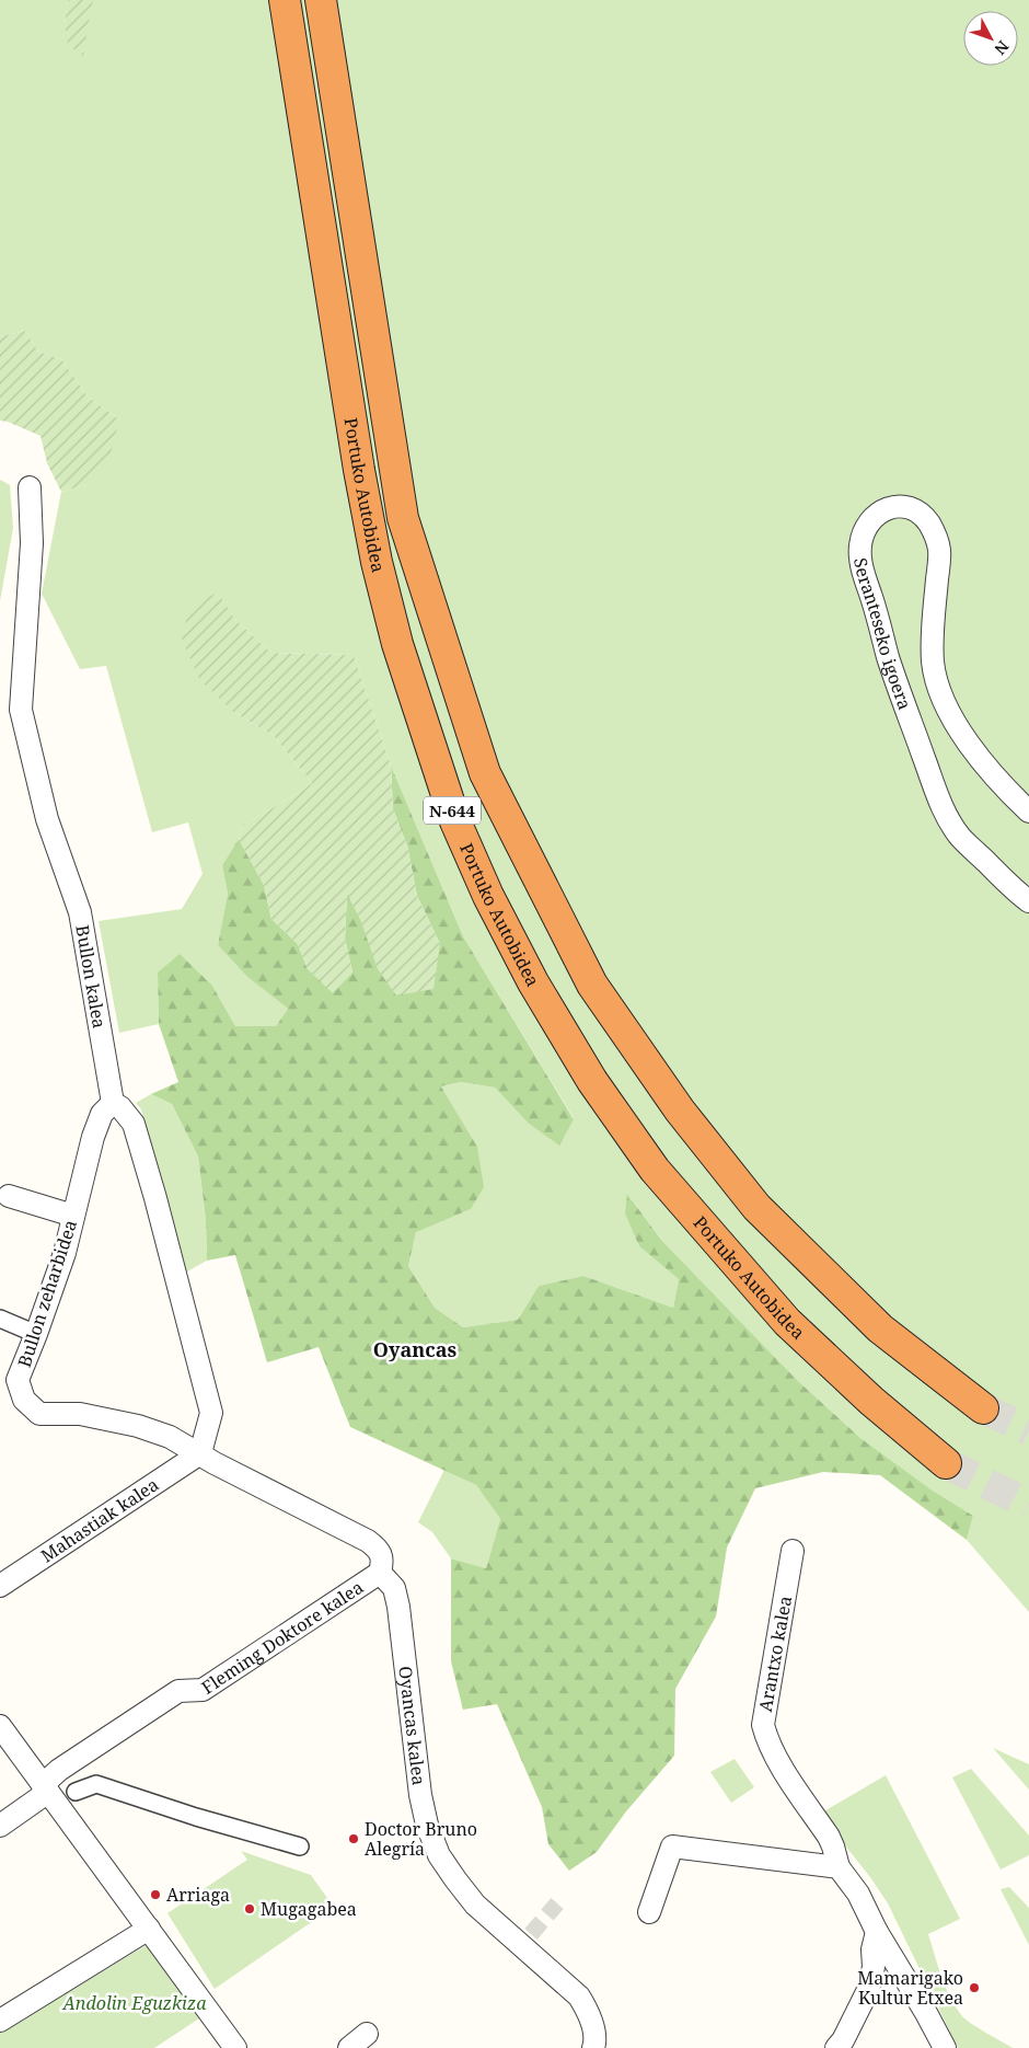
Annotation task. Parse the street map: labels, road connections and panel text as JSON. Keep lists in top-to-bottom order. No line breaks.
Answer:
{"streets":{"highway":["Portuko Autobidea","N-644"],"street":["Seranteseko igoera","Bullon kalea","Bullon zeharbidea","Mahastiak kalea","Fleming Doktore kalea","Arantxo kalea","Oyancas kalea"]},"crossings":[["Bullon kalea","Bullon zeharbidea"],["Bullon zeharbidea","Mahastiak kalea"],["Bullon zeharbidea","Oyancas kalea"],["Mahastiak kalea","Oyancas kalea"],["Fleming Doktore kalea","Oyancas kalea"]],"districts":["Oyancas"],"parks":["Andolin Eguzkiza"],"places":["Doctor Bruno Alegría","Arriaga","Mugagabea","Mamarigako Kultur Etxea"],"north":"bottom right"}
